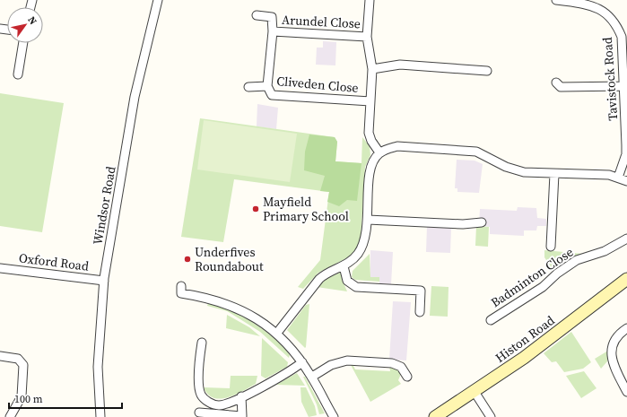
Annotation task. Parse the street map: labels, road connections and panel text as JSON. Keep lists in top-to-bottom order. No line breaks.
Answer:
{"streets":{"main road":["Histon Road"],"street":["Arundel Close","Tavistock Road","Cliveden Close","Windsor Road","Oxford Road","Badminton Close"]},"crossings":[["Arundel Close","Cliveden Close"],["Windsor Road","Oxford Road"]],"places":["Mayfield Primary School","Underfives Roundabout"],"scale_bar":"100 m","north":"top right"}
